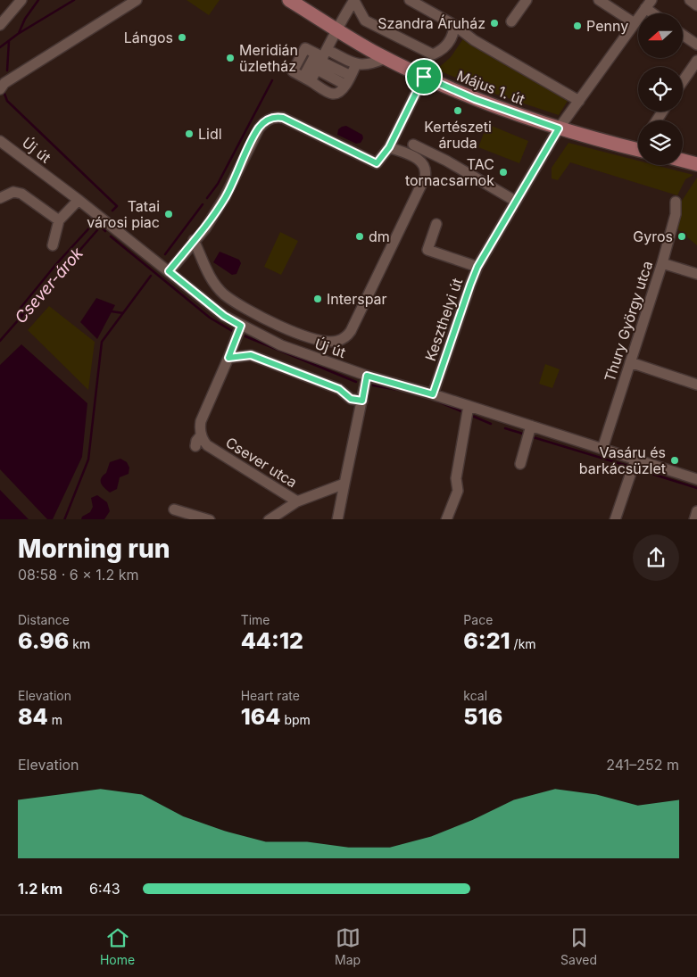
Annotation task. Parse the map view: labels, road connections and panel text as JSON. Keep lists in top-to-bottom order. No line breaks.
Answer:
{"streets":{"main road":["Május 1. út"],"street":["Új út","Keszthelyi út","Thury György utca","Csever utca"]},"crossings":[["Május 1. út","Keszthelyi út"],["Új út","Keszthelyi út"],["Új út","Thury György utca"],["Új út","Csever utca"]],"water":["Csever-árok"],"places":["Szandra Áruház","Penny","Lángos","Meridián üzletház","Kertészeti áruda","Lidl","TAC tornacsarnok","Tatai városi piac","dm","Gyros","Interspar","Vasáru és barkácsüzlet"],"north":"left","page":{"heading":["Morning run","08:58 · 6 × 1.2 km"],"stats":[["Distance","6.96 km"],["Time","44:12"],["Pace","6:21 /km"],["Elevation","84 m"],["Heart rate","164 bpm"],["kcal","516"]],"chart":["Elevation","241–252 m"],"list":[{"name":"1.2 km","note":"6:43"}],"tabs":["Home","Map","Saved"]}}
